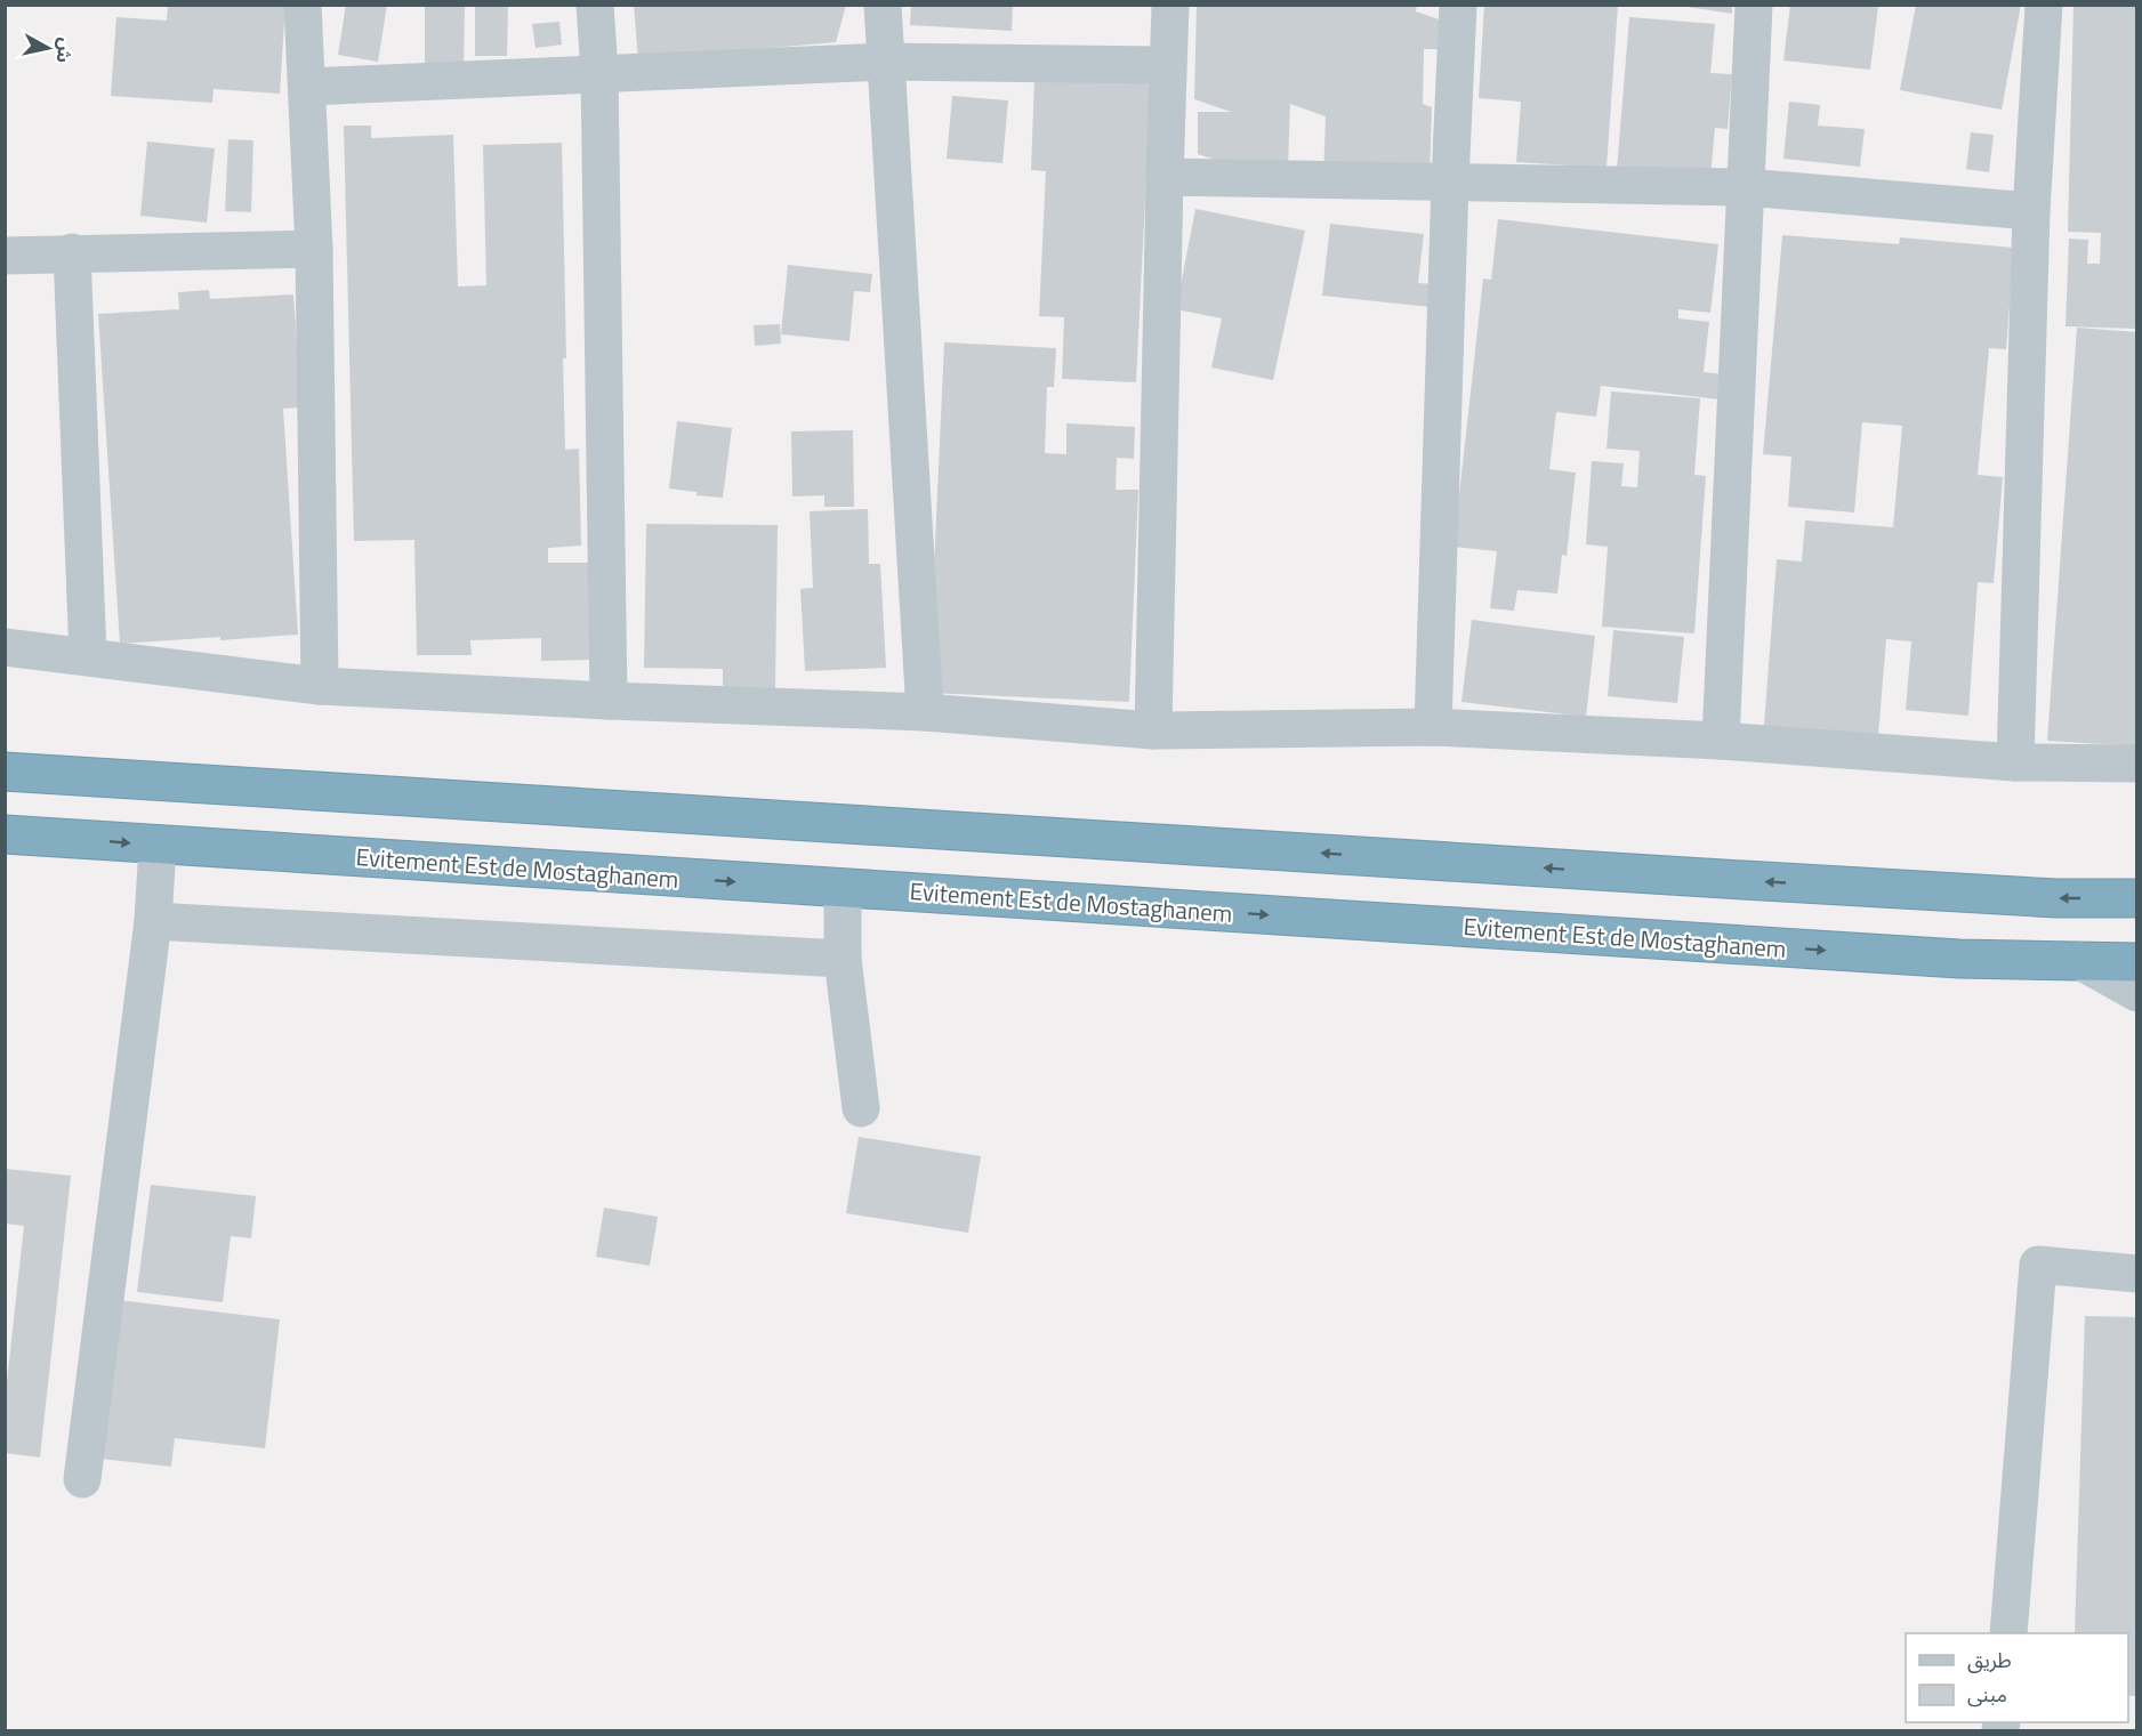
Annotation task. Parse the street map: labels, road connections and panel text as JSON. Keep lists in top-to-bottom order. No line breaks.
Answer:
{"streets":{"highway":["Evitement Est de Mostaghanem"]},"legend":["طريق","مبنى"],"north":"right"}
